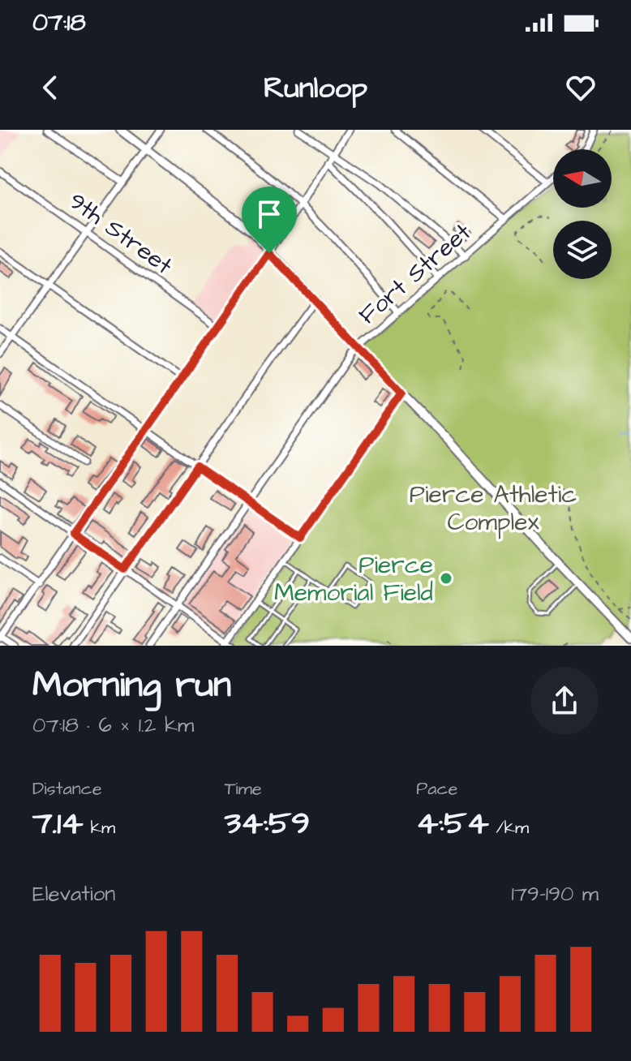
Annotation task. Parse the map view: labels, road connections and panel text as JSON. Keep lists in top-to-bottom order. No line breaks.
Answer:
{"streets":{"street":["9th Street","Fort Street"]},"parks":["Pierce Athletic Complex"],"places":["Pierce Memorial Field"],"north":"left","page":{"status":"07:18","header":"Runloop","heading":["Morning run","07:18 · 6 × 1.2 km"],"stats":[["Distance","7.14 km"],["Time","34:59"],["Pace","4:54 /km"]],"chart":["Elevation","179–190 m"]}}
